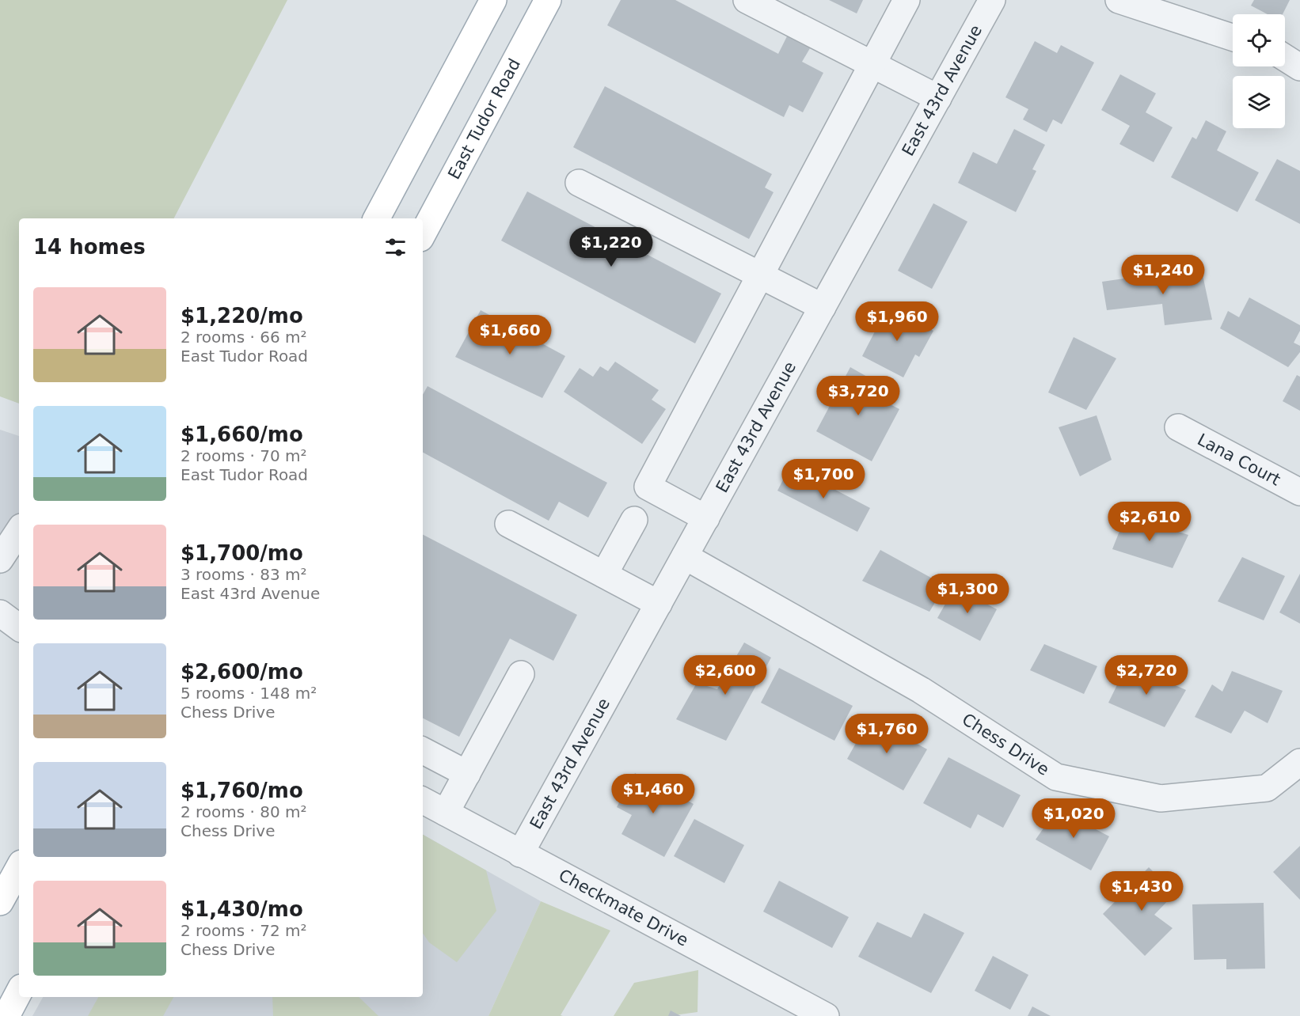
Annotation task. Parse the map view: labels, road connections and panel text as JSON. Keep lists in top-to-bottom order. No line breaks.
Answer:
{"streets":{"main road":["East Tudor Road"],"street":["East 43rd Avenue","Lana Court","Chess Drive","Checkmate Drive"]},"crossings":[["East 43rd Avenue","Chess Drive"],["East 43rd Avenue","Checkmate Drive"]],"page":{"heading":"14 homes","price":["$1,220","$1,240","$1,960","$1,660","$3,720","$1,700","$2,610","$1,300","$2,600","$2,720","$1,760","$1,460","$1,020","$1,430"],"list":[{"name":"$1,220/mo","note":"2 rooms · 66 m² · East Tudor Road"},{"name":"$1,660/mo","note":"2 rooms · 70 m² · East Tudor Road"},{"name":"$1,700/mo","note":"3 rooms · 83 m² · East 43rd Avenue"},{"name":"$2,600/mo","note":"5 rooms · 148 m² · Chess Drive"},{"name":"$1,760/mo","note":"2 rooms · 80 m² · Chess Drive"},{"name":"$1,430/mo","note":"2 rooms · 72 m² · Chess Drive"}]}}
